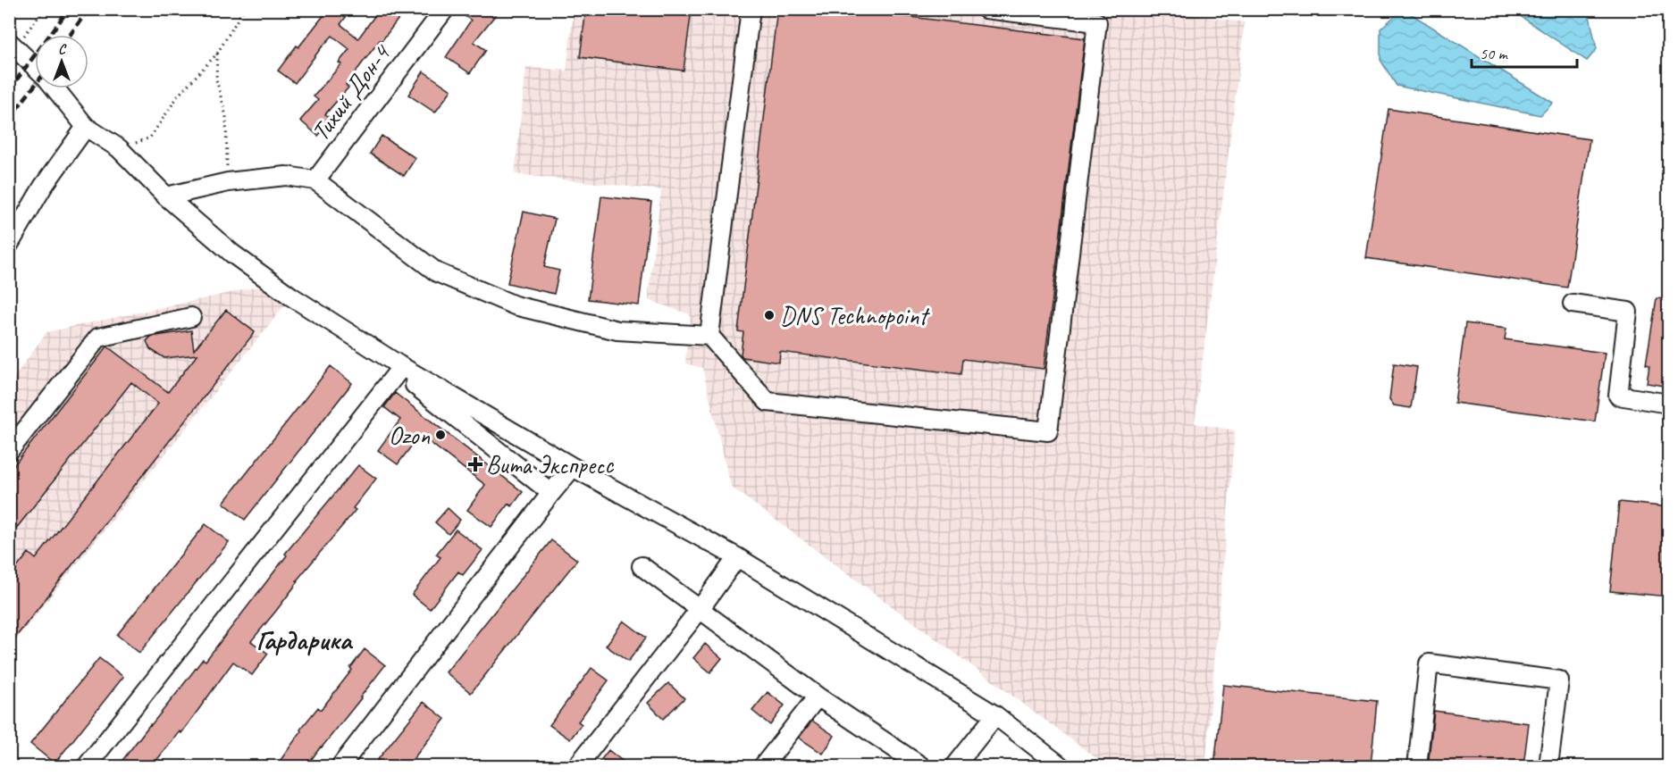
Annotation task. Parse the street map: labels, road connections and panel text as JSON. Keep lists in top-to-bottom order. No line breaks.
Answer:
{"streets":{"street":["Тихий Дон-4"]},"districts":["Гардарика"],"places":{"other":["DNS Technopoint","Ozon"],"health":["Вита Экспресс"]},"scale_bar":"50 m","north":"top"}
